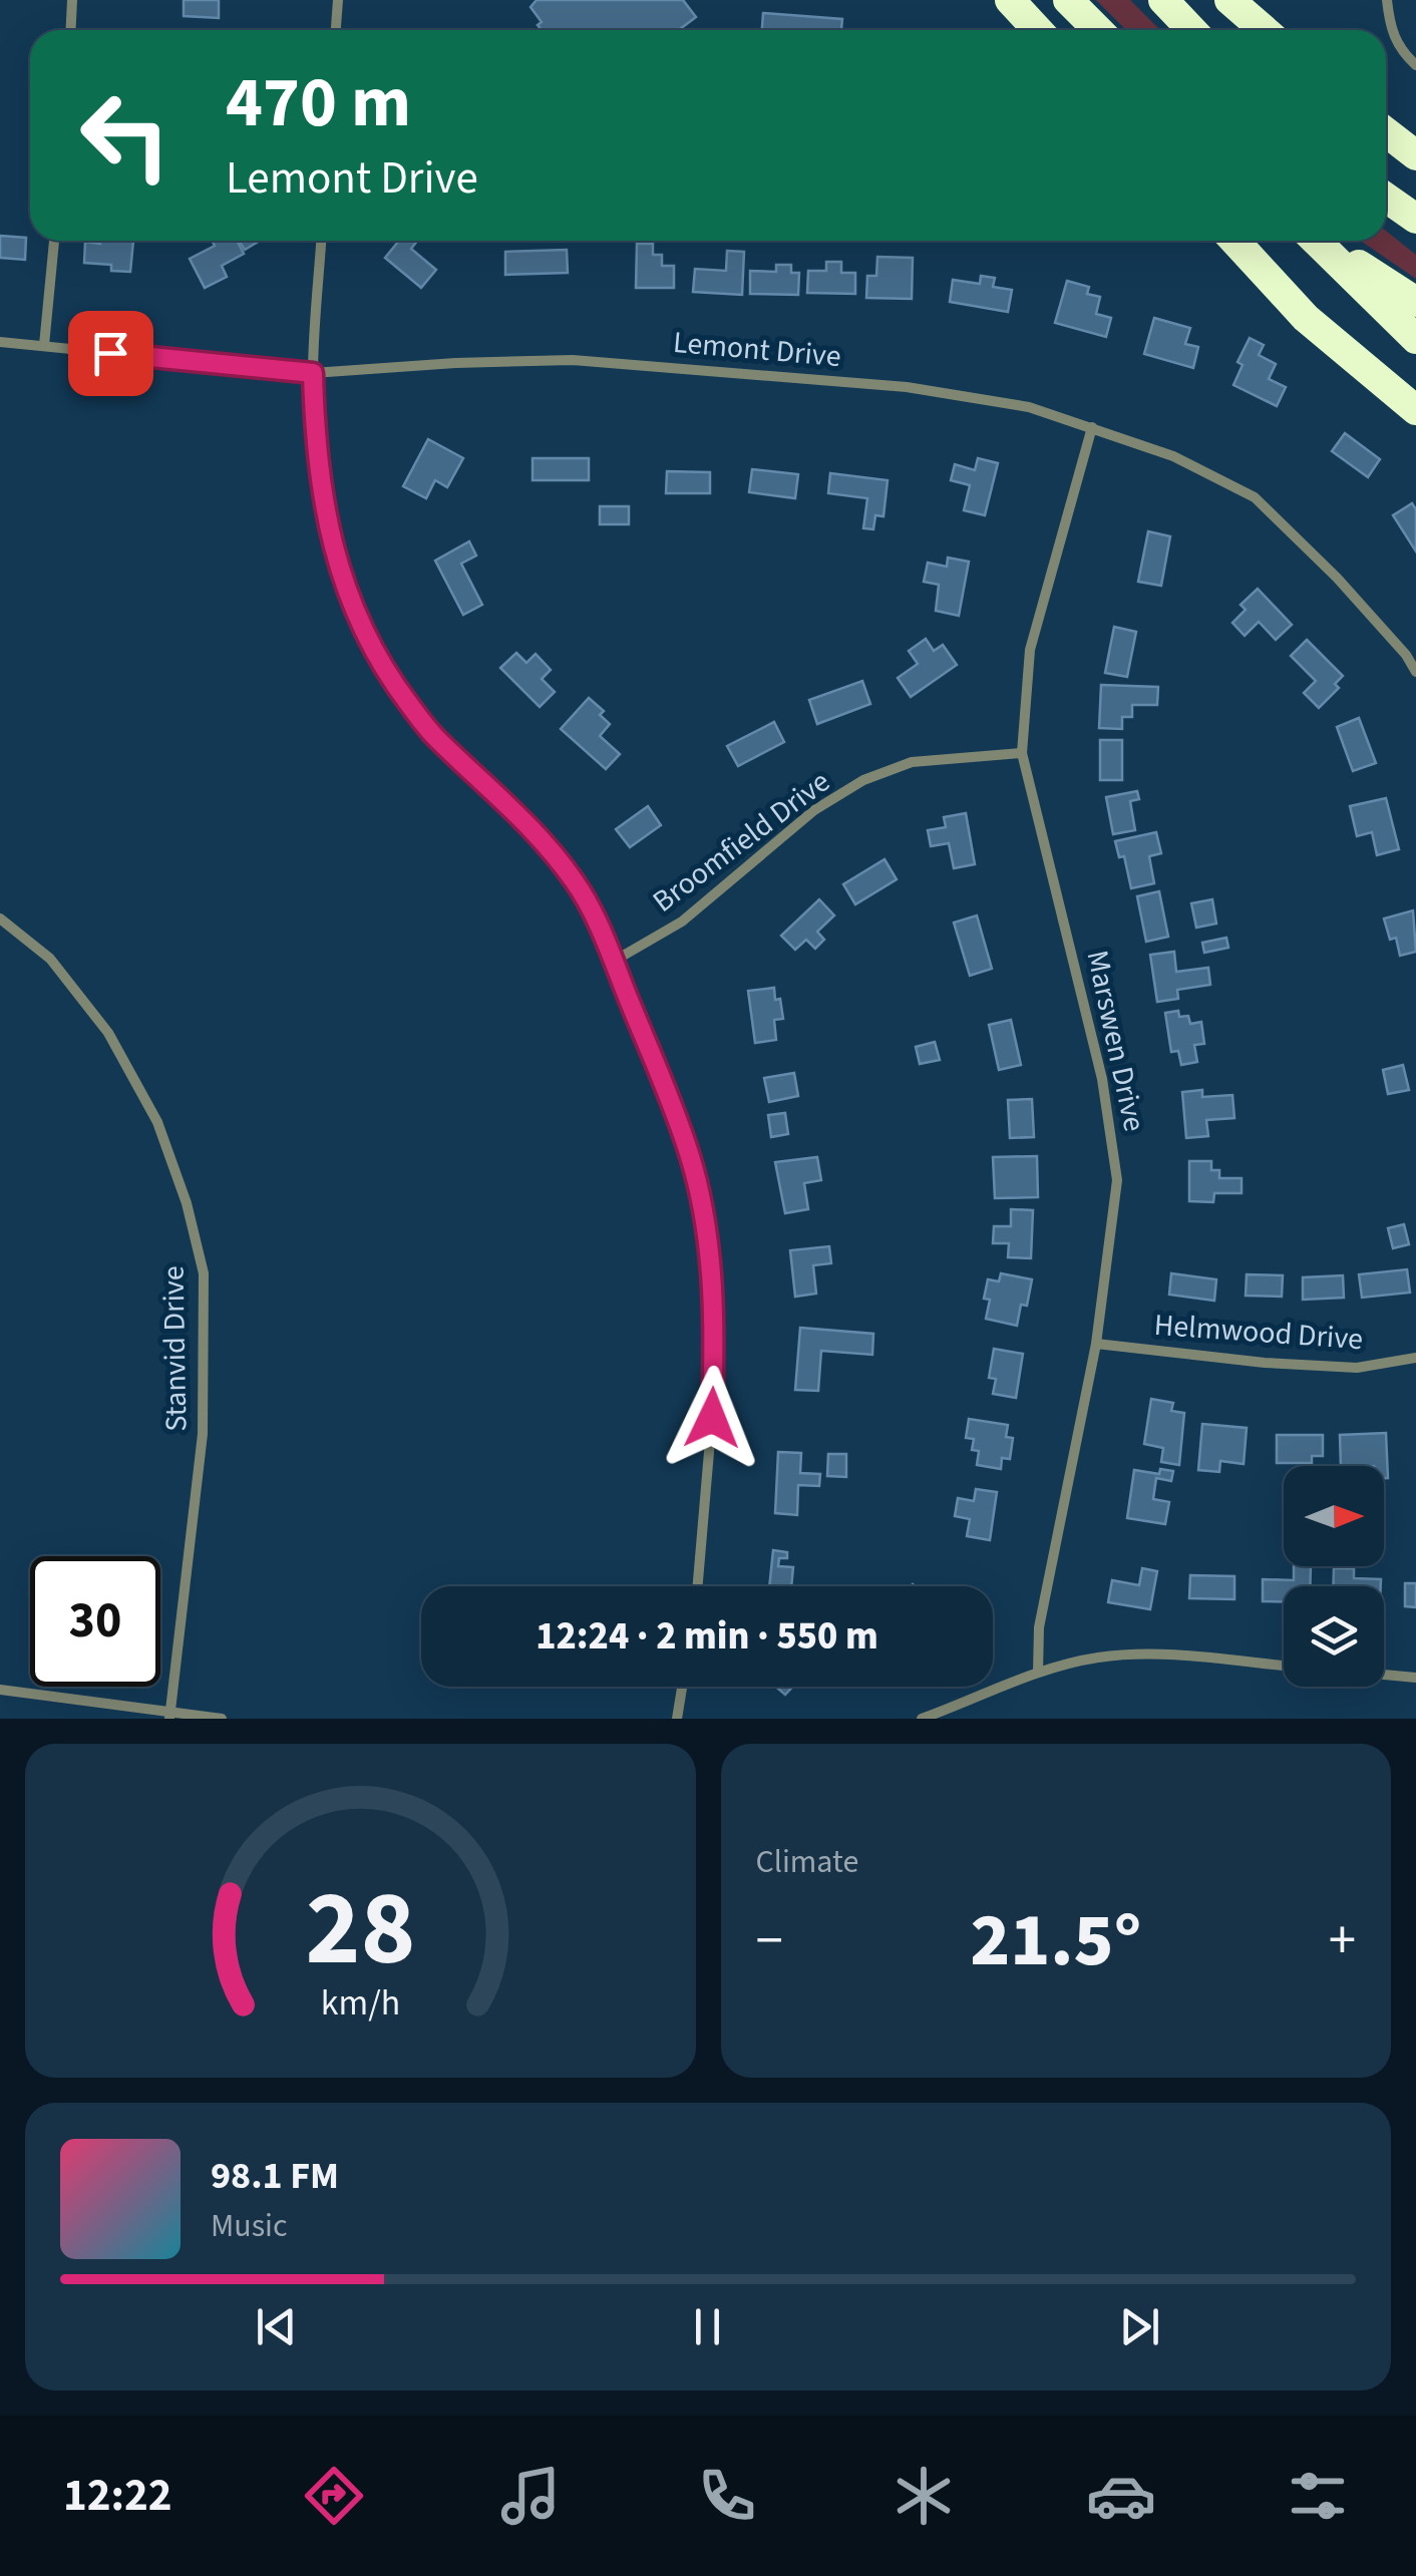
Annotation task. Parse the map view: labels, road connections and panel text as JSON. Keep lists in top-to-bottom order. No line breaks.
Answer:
{"streets":{"street":["Lemont Drive","Broomfield Drive","Marswen Drive","Helmwood Drive","Stanvid Drive"]},"crossings":[["Lemont Drive","Marswen Drive"],["Broomfield Drive","Marswen Drive"],["Marswen Drive","Helmwood Drive"]],"north":"right","page":{"turn":["470 m","Lemont Drive"],"limit":"30","trip":"12:24 · 2 min · 550 m","tile":"Climate","heat":["−","21.5°","+"],"song":["98.1 FM","Music"],"tabs":"12:22","gauge":["28","km/h"]}}
